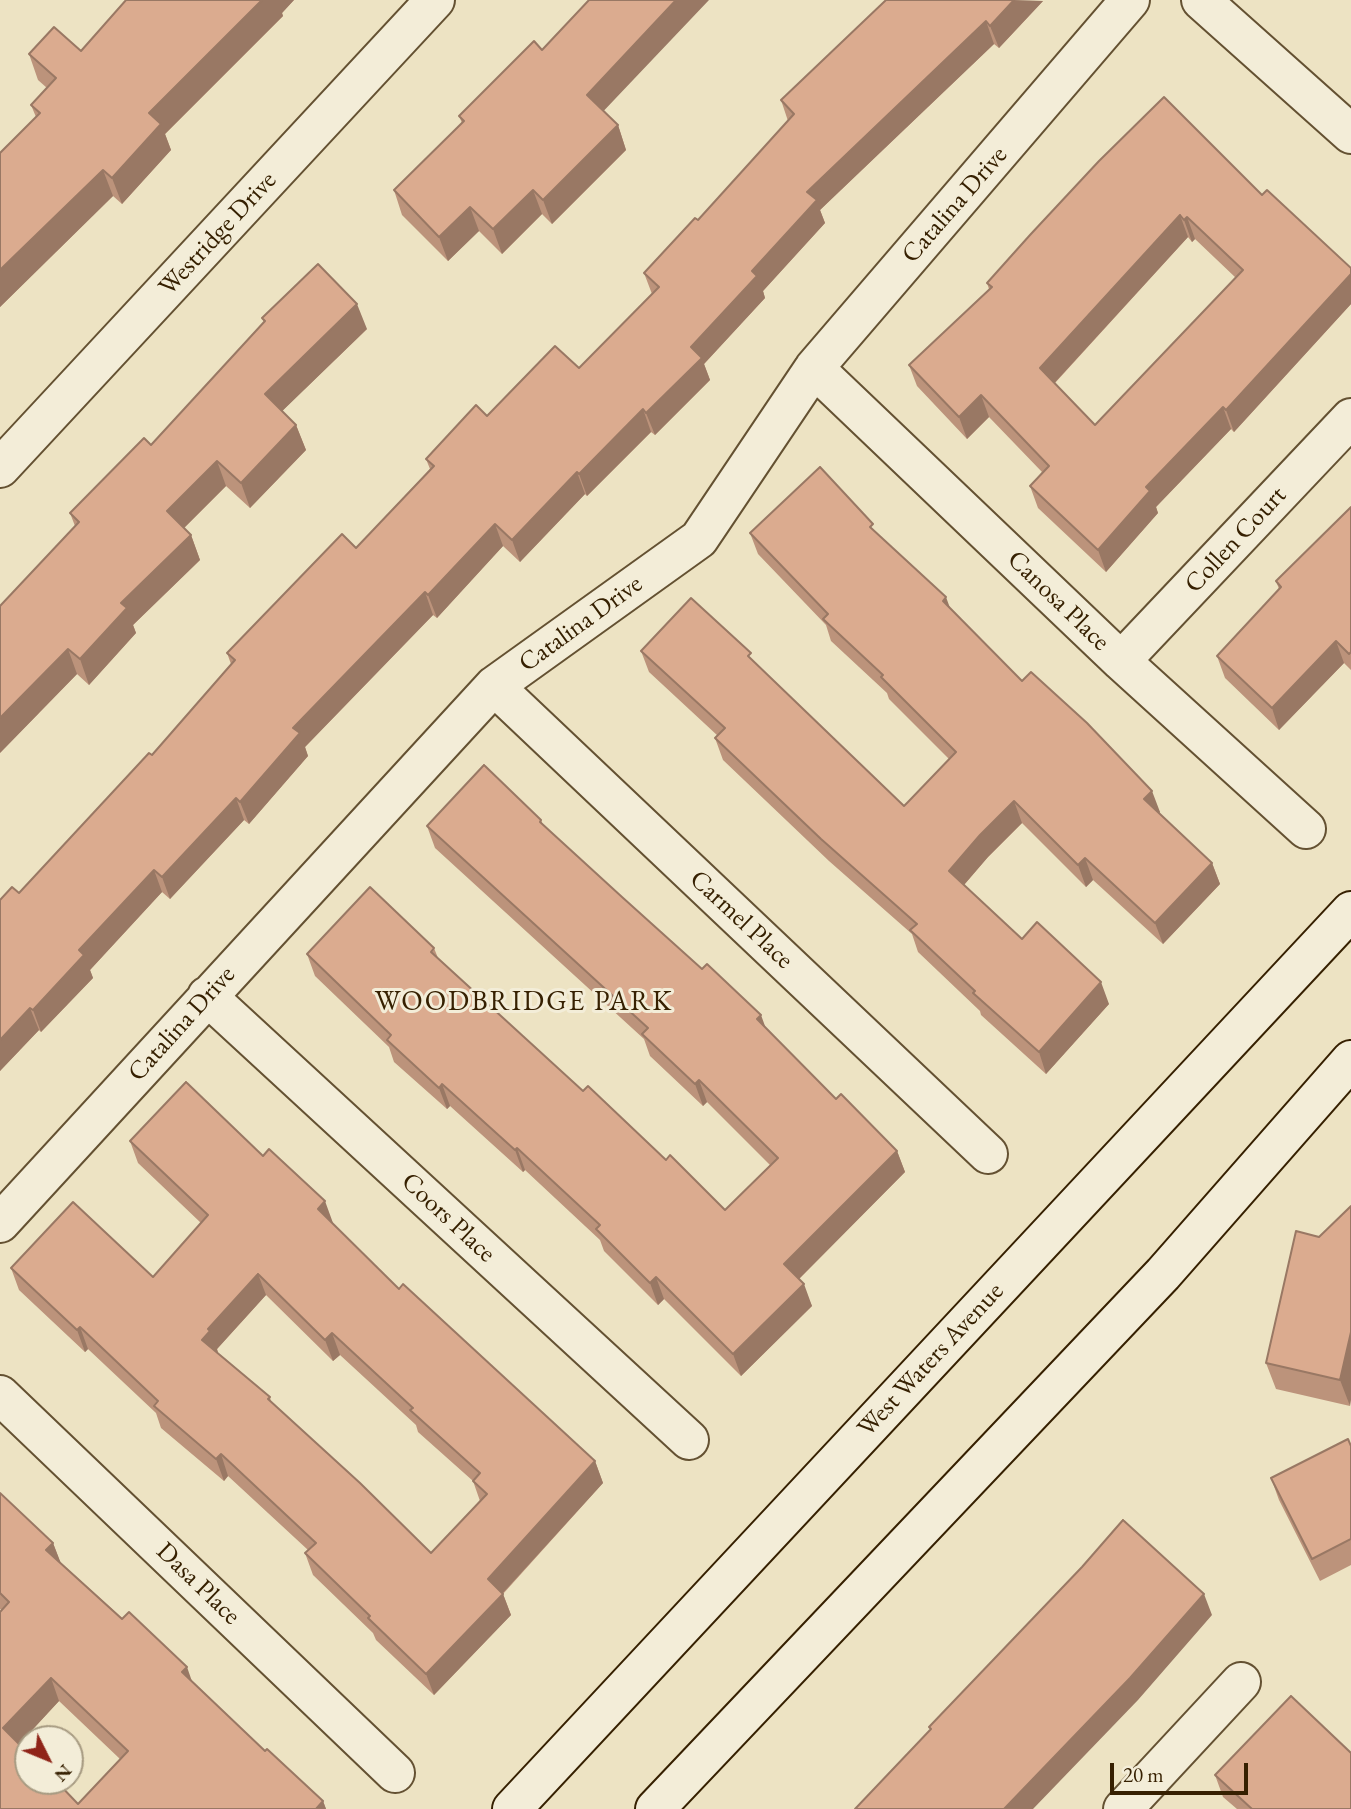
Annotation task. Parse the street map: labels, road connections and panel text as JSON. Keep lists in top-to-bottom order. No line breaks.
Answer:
{"streets":{"street":["Catalina Drive","Westridge Drive","Collen Court","Canosa Place","Carmel Place","Coors Place","West Waters Avenue","Dasa Place"]},"crossings":[["Catalina Drive","Canosa Place"],["Catalina Drive","Carmel Place"],["Catalina Drive","Coors Place"],["Collen Court","Canosa Place"]],"districts":["WOODBRIDGE PARK"],"scale_bar":"20 m","north":"bottom right"}
